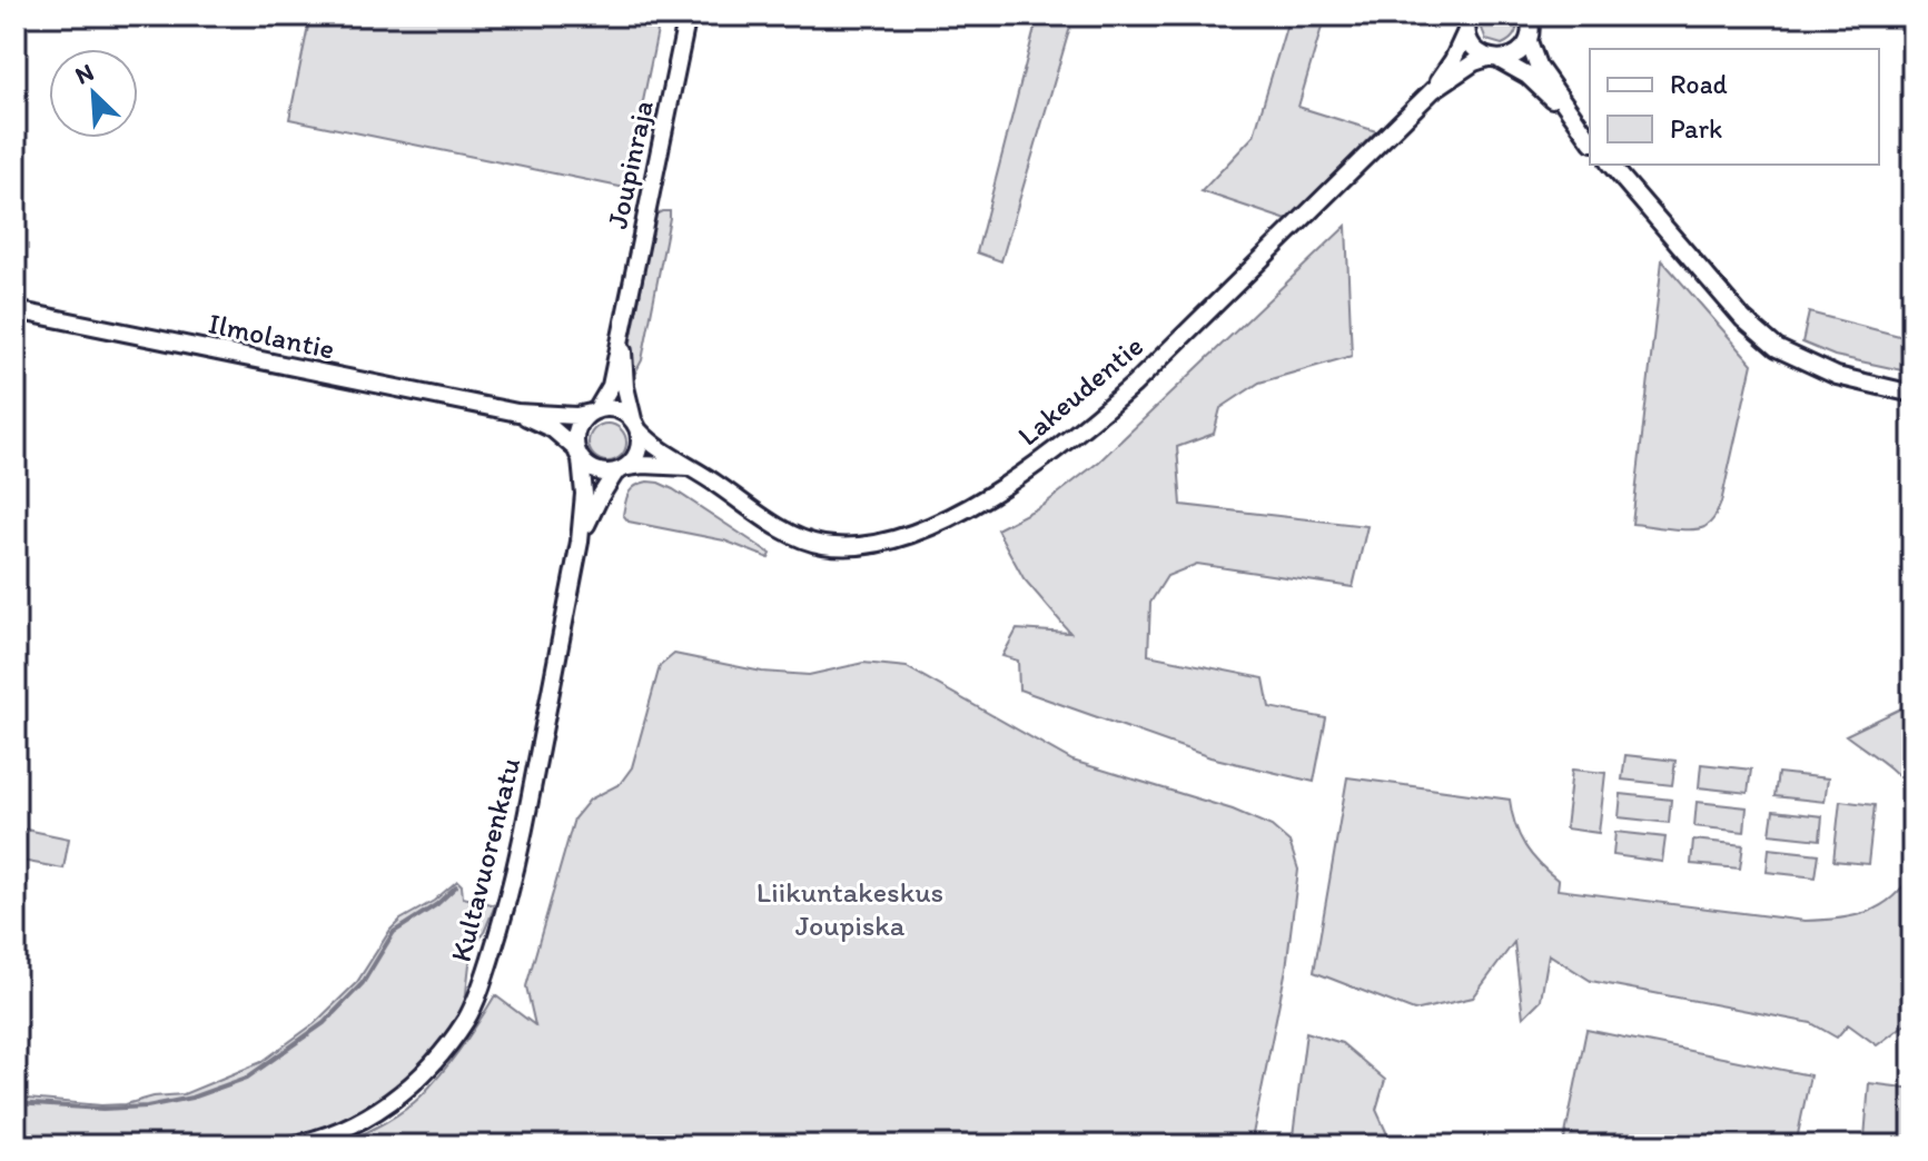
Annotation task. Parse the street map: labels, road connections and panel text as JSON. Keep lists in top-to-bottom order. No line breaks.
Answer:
{"streets":{"street":["Joupinraja","Ilmolantie","Lakeudentie","Kultavuorenkatu"]},"crossings":[["Joupinraja","Ilmolantie"],["Joupinraja","Lakeudentie"],["Joupinraja","Kultavuorenkatu"],["Ilmolantie","Lakeudentie"],["Ilmolantie","Kultavuorenkatu"],["Lakeudentie","Kultavuorenkatu"]],"parks":["Liikuntakeskus Joupiska"],"legend":["Road","Park"],"north":"top left"}
